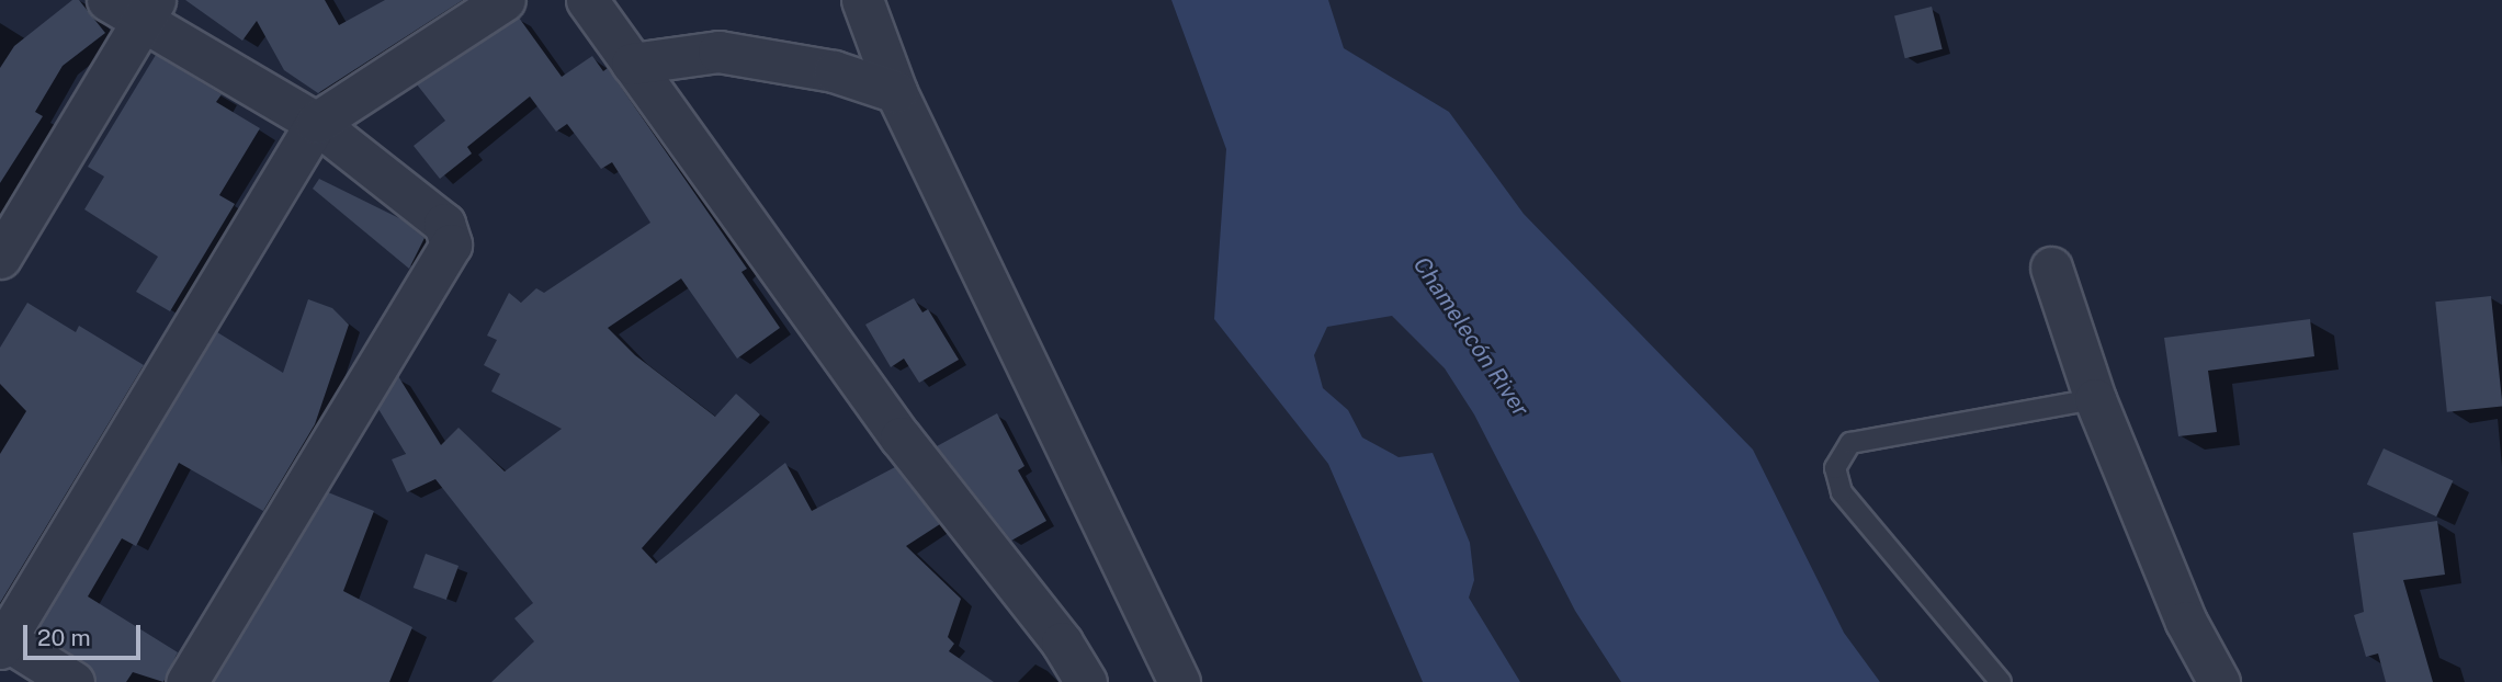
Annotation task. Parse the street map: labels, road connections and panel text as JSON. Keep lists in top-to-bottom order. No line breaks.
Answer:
{"water":["Chamelecón River"],"scale_bar":"20 m"}
